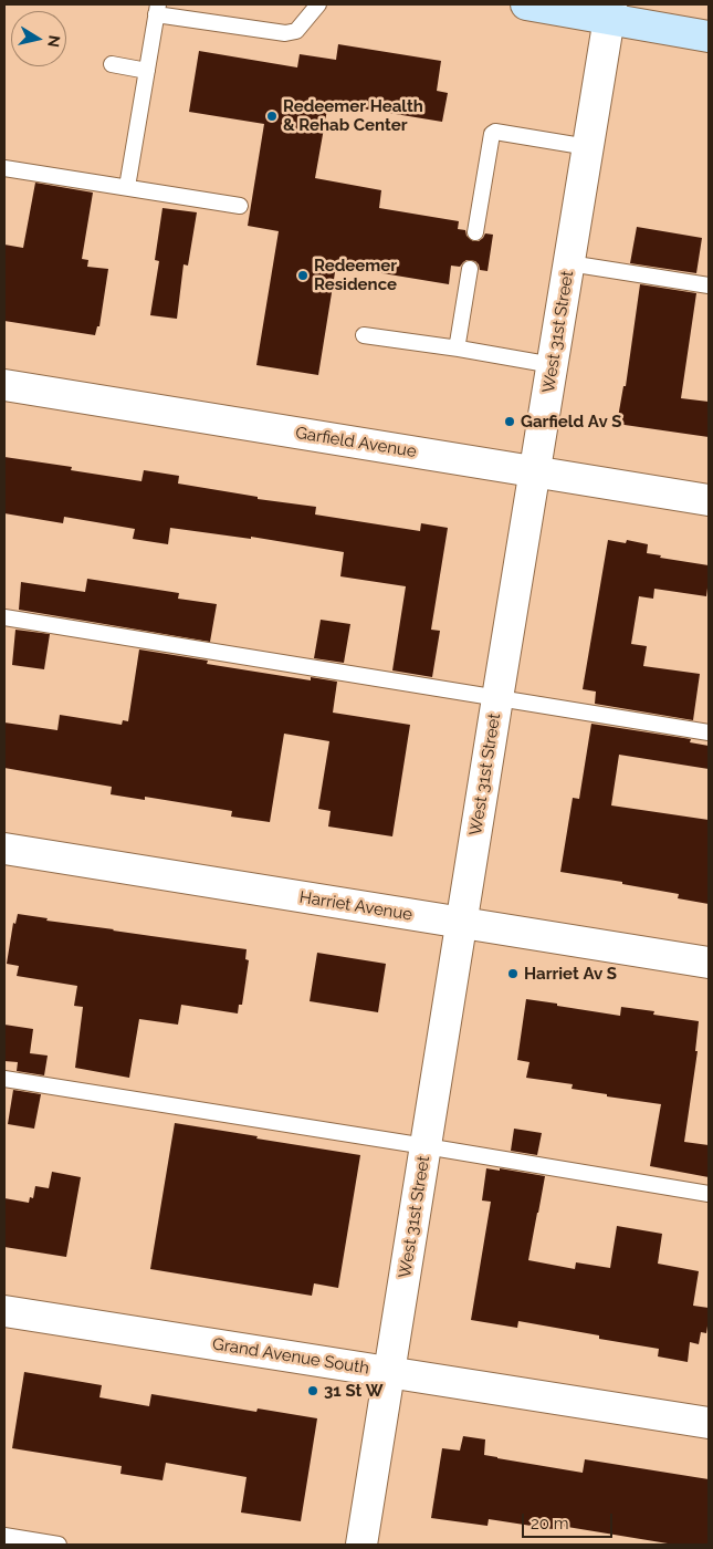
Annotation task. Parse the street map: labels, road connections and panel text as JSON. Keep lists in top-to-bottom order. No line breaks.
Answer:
{"streets":{"street":["West 31st Street","Garfield Avenue","Harriet Avenue","Grand Avenue South"]},"crossings":[["West 31st Street","Garfield Avenue"],["West 31st Street","Harriet Avenue"],["West 31st Street","Grand Avenue South"]],"places":["Redeemer Health & Rehab Center","Redeemer Residence","Garfield Av S","Harriet Av S","31 St W"],"scale_bar":"20 m","north":"right"}
